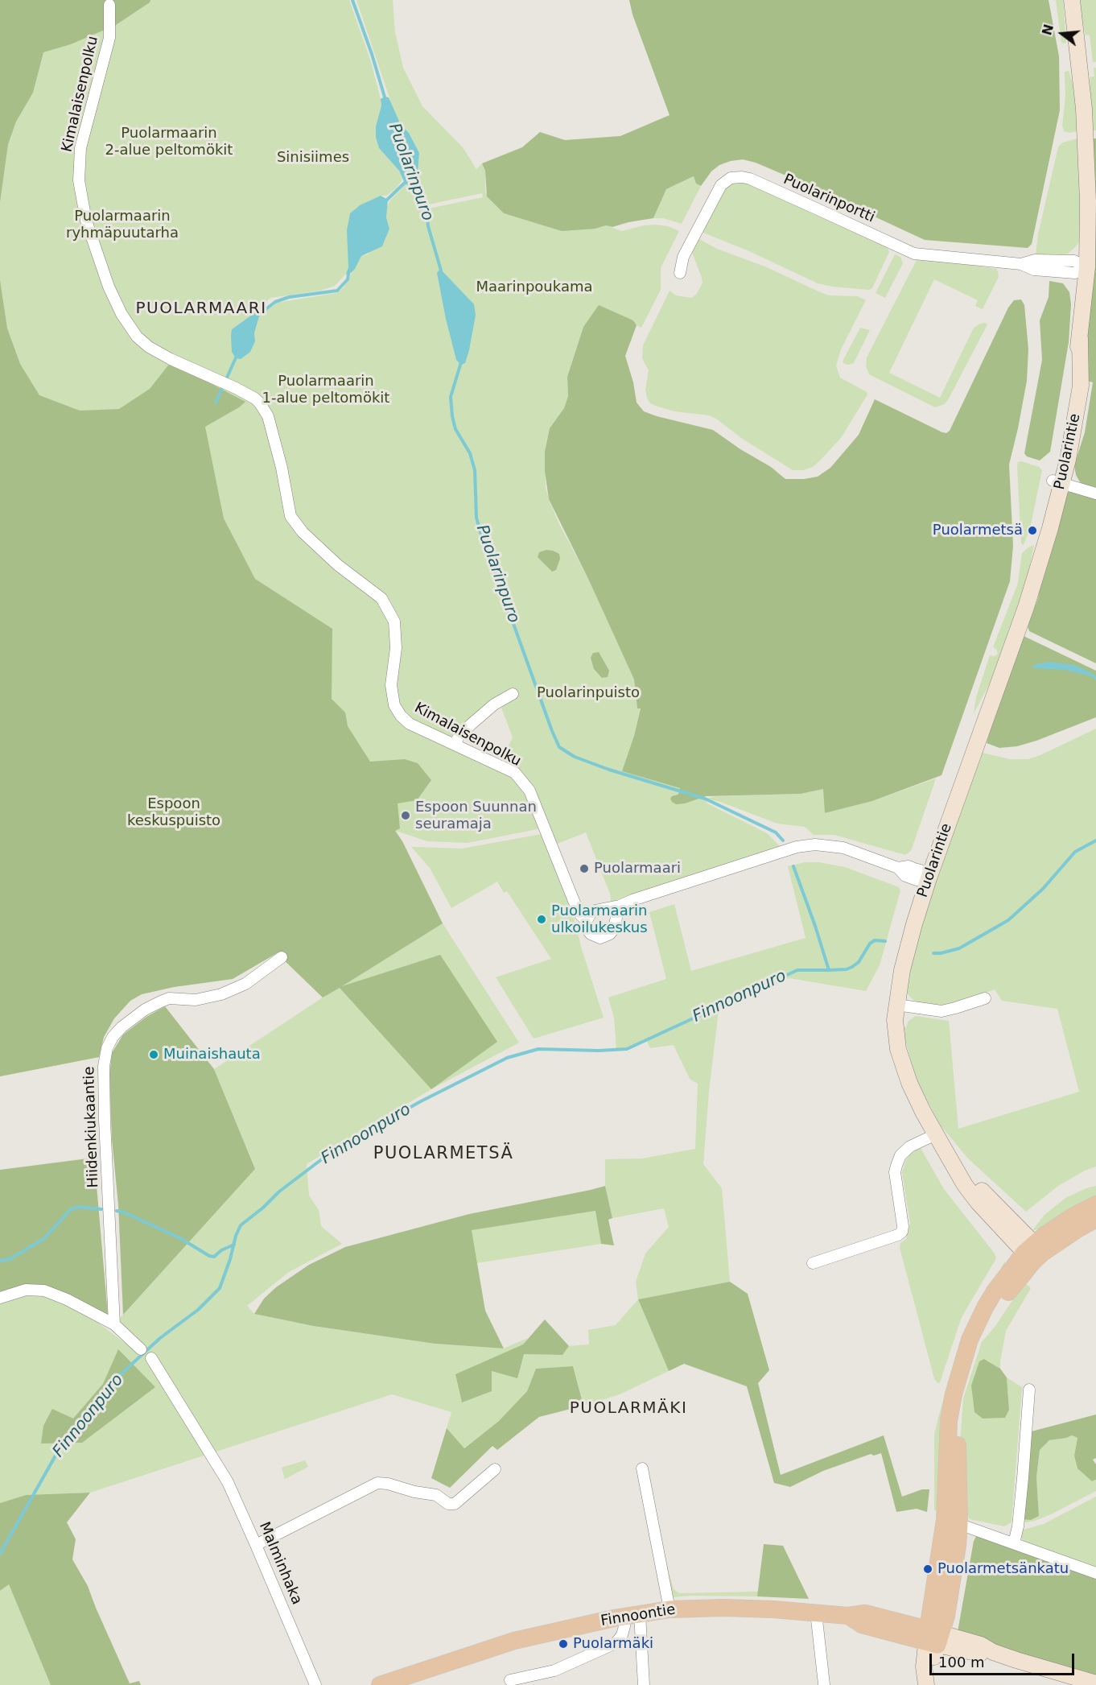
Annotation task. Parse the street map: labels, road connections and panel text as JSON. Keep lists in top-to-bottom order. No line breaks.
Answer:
{"streets":{"main road":["Puolarintie","Finnoontie"],"street":["Kimalaisenpolku","Puolarinportti","Hiidenkiukaantie","Malminhaka"]},"crossings":[["Puolarinportti","Puolarintie"]],"districts":["PUOLARMAARI","PUOLARMETSÄ","PUOLARMÄKI"],"water":["Puolarinpuro","Finnoonpuro"],"parks":["Puolarmaarin 2-alue peltomökit","Sinisiimes","Puolarmaarin ryhmäpuutarha","Maarinpoukama","Puolarmaarin 1-alue peltomökit","Puolarinpuisto","Espoon keskuspuisto"],"places":["Puolarmetsä","Espoon Suunnan seuramaja","Puolarmaari","Puolarmaarin ulkoilukeskus","Muinaishauta","Puolarmetsänkatu","Puolarmäki"],"scale_bar":"100 m","north":"left"}
